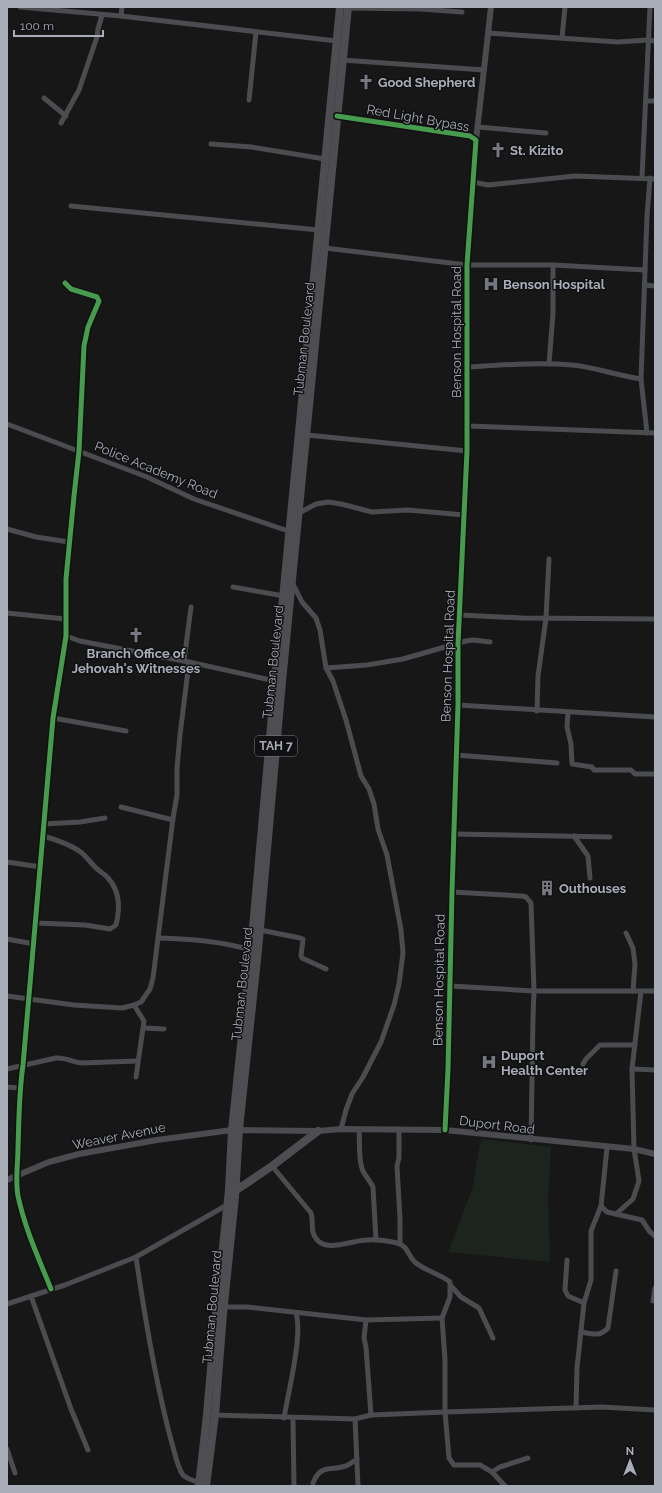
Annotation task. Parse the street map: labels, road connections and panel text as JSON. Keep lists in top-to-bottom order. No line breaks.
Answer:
{"streets":{"highway":["Tubman Boulevard","TAH 7"],"street":["Red Light Bypass","Benson Hospital Road","Police Academy Road","Duport Road","Weaver Avenue"]},"crossings":[["Red Light Bypass","Benson Hospital Road"],["Red Light Bypass","Tubman Boulevard"],["Benson Hospital Road","Duport Road"],["Tubman Boulevard","Police Academy Road"],["Tubman Boulevard","Duport Road"],["Tubman Boulevard","Weaver Avenue"],["Duport Road","Weaver Avenue"]],"places":{"church":["Good Shepherd","St. Kizito","Branch Office of Jehovah's Witnesses"],"hospital":["Benson Hospital","Duport Health Center"],"building":["Outhouses"]},"scale_bar":"100 m","north":"top"}
